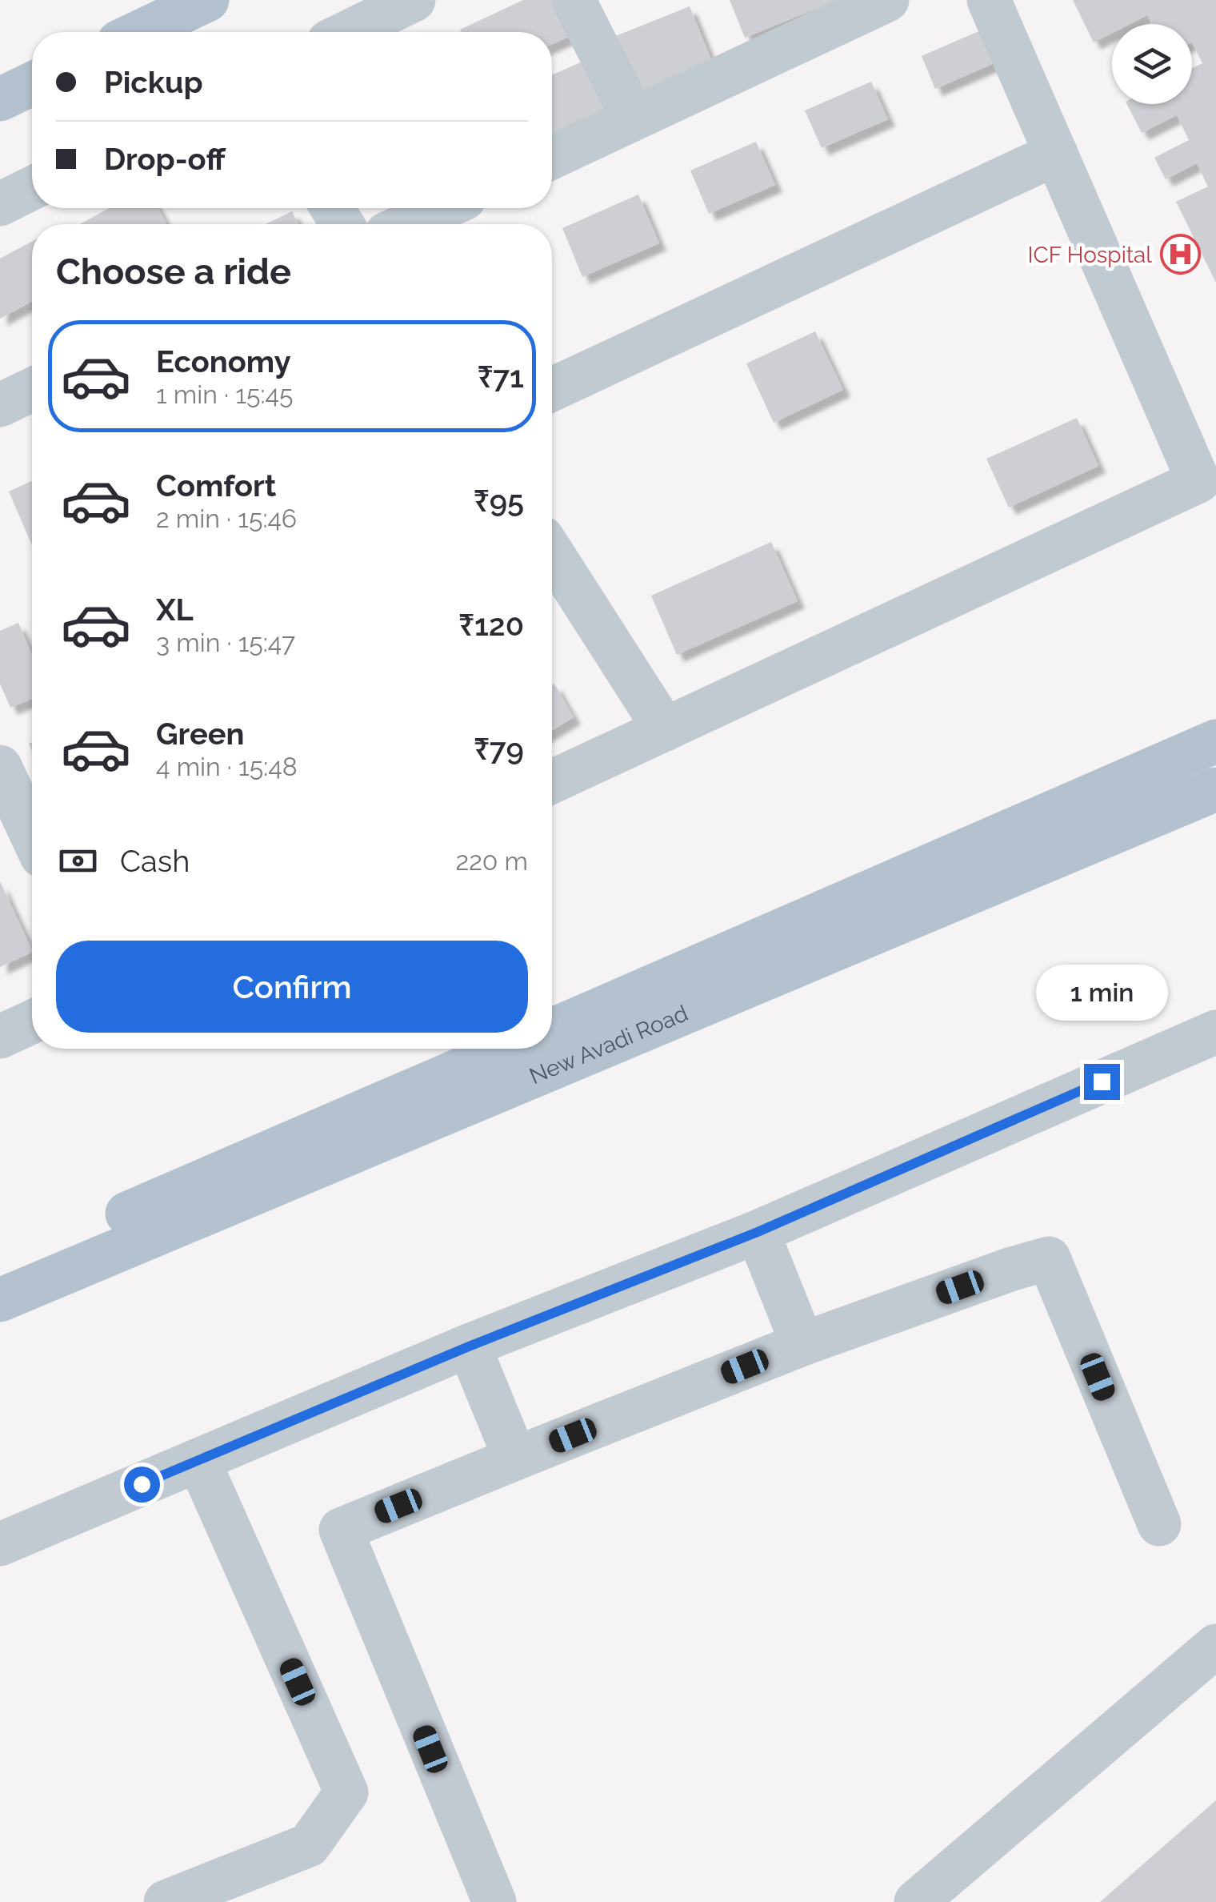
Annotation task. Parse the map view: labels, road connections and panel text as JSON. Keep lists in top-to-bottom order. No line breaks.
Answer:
{"streets":{"main road":["New Avadi Road"]},"places":{"hospital":["ICF Hospital"]},"page":{"banner":["Pickup","Drop-off"],"heading":"Choose a ride","list":[{"name":"Economy","note":"1 min · 15:45","value":"₹71"},{"name":"Comfort","note":"2 min · 15:46","value":"₹95"},{"name":"XL","note":"3 min · 15:47","value":"₹120"},{"name":"Green","note":"4 min · 15:48","value":"₹79"}],"pay":["Cash","220 m"],"buttons":"Confirm","bubble":"1 min"}}
